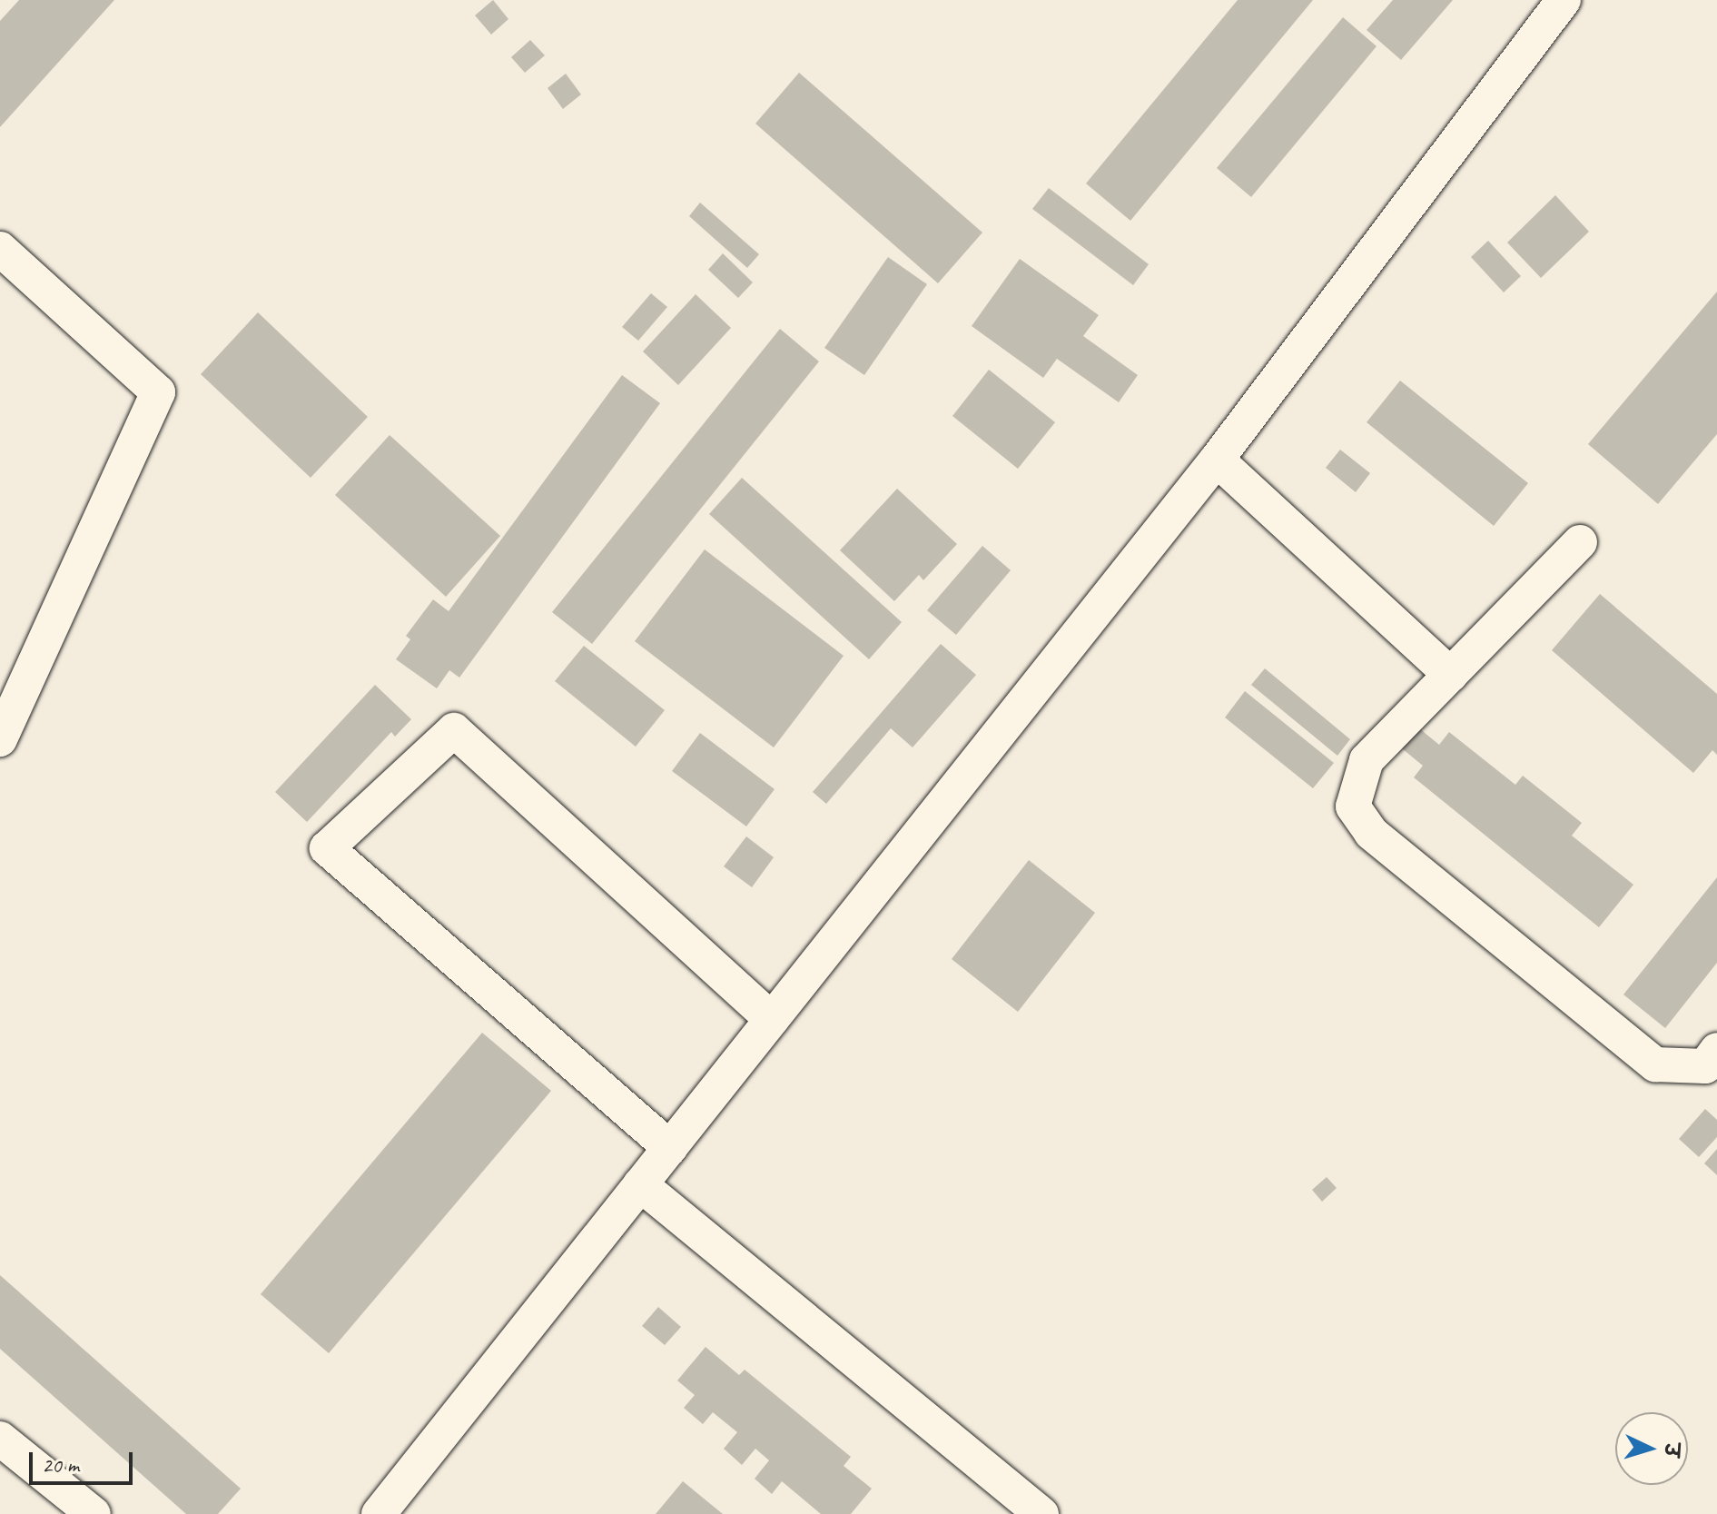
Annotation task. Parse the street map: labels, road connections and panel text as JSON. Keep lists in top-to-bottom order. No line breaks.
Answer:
{"scale_bar":"20 m","north":"right"}
